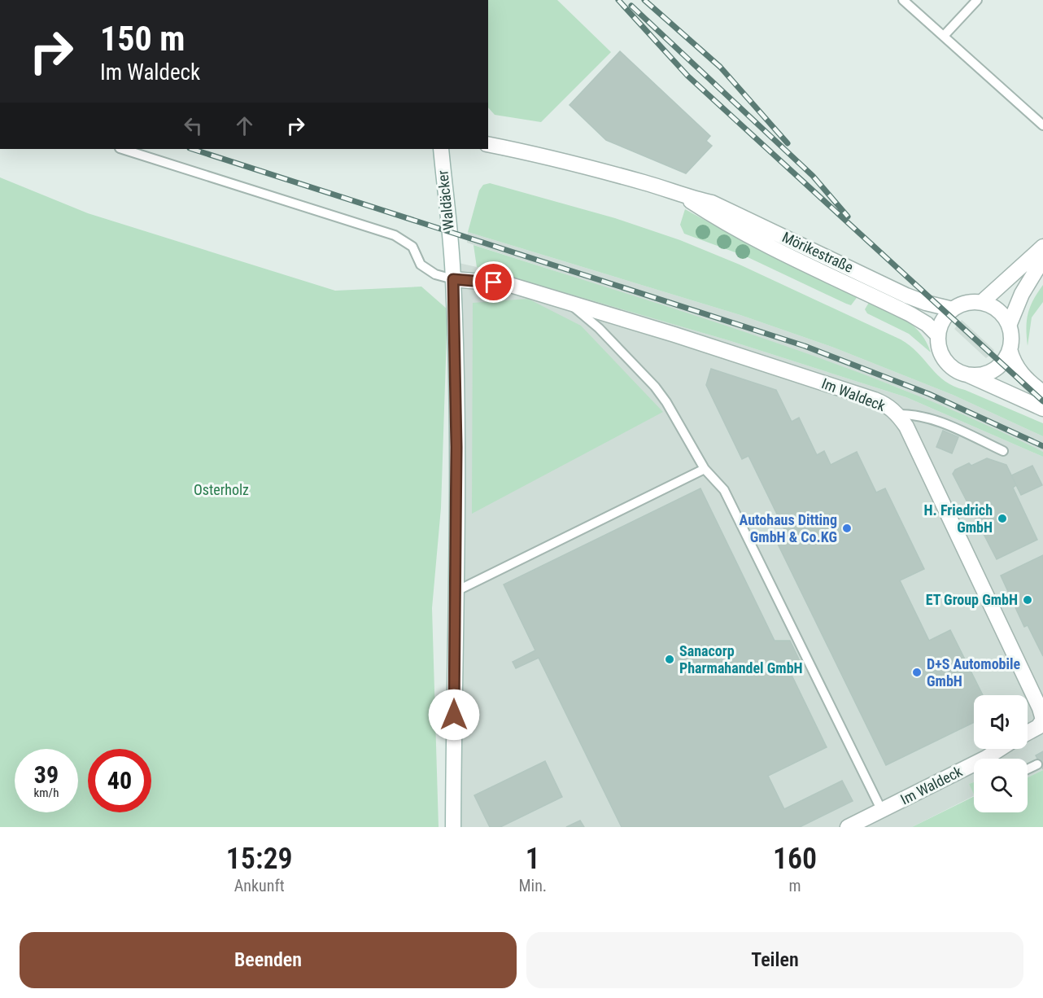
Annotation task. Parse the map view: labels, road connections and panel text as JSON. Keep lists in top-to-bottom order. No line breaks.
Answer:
{"streets":{"street":["Waldäcker","Mörikestraße","Im Waldeck"]},"crossings":[["Waldäcker","Im Waldeck"]],"parks":["Osterholz"],"places":["H. Friedrich GmbH","Autohaus Ditting GmbH & Co.KG","ET Group GmbH","Sanacorp Pharmahandel GmbH","D+S Automobile GmbH"],"page":{"turn":["150 m","Im Waldeck"],"speed":"39 km/h","limit":"40","eta":["15:29","Ankunft","1","Min.","160","m"],"buttons":["Beenden","Teilen"]}}
